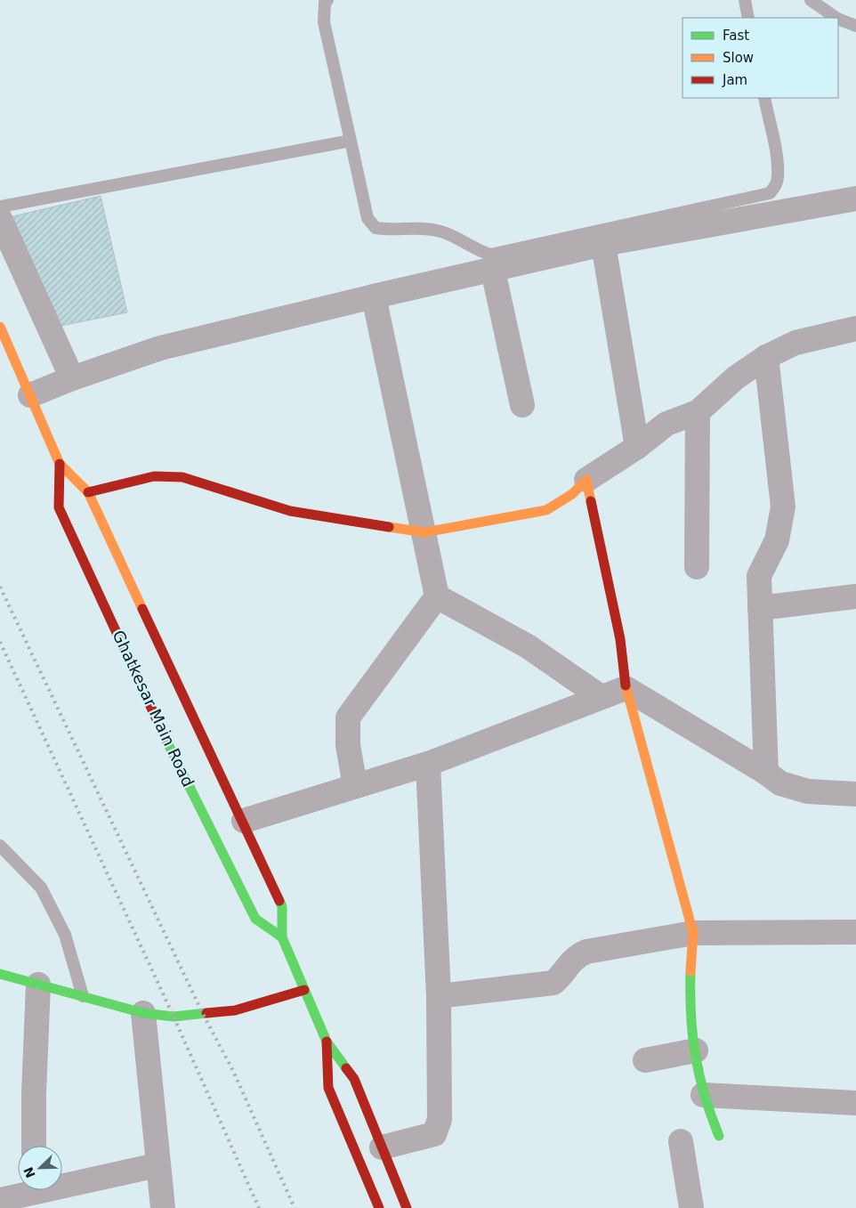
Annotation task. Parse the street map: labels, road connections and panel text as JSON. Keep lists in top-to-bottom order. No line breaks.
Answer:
{"streets":{"main road":["Ghatkesar Main Road"]},"legend":["Fast","Slow","Jam"],"north":"bottom left"}
